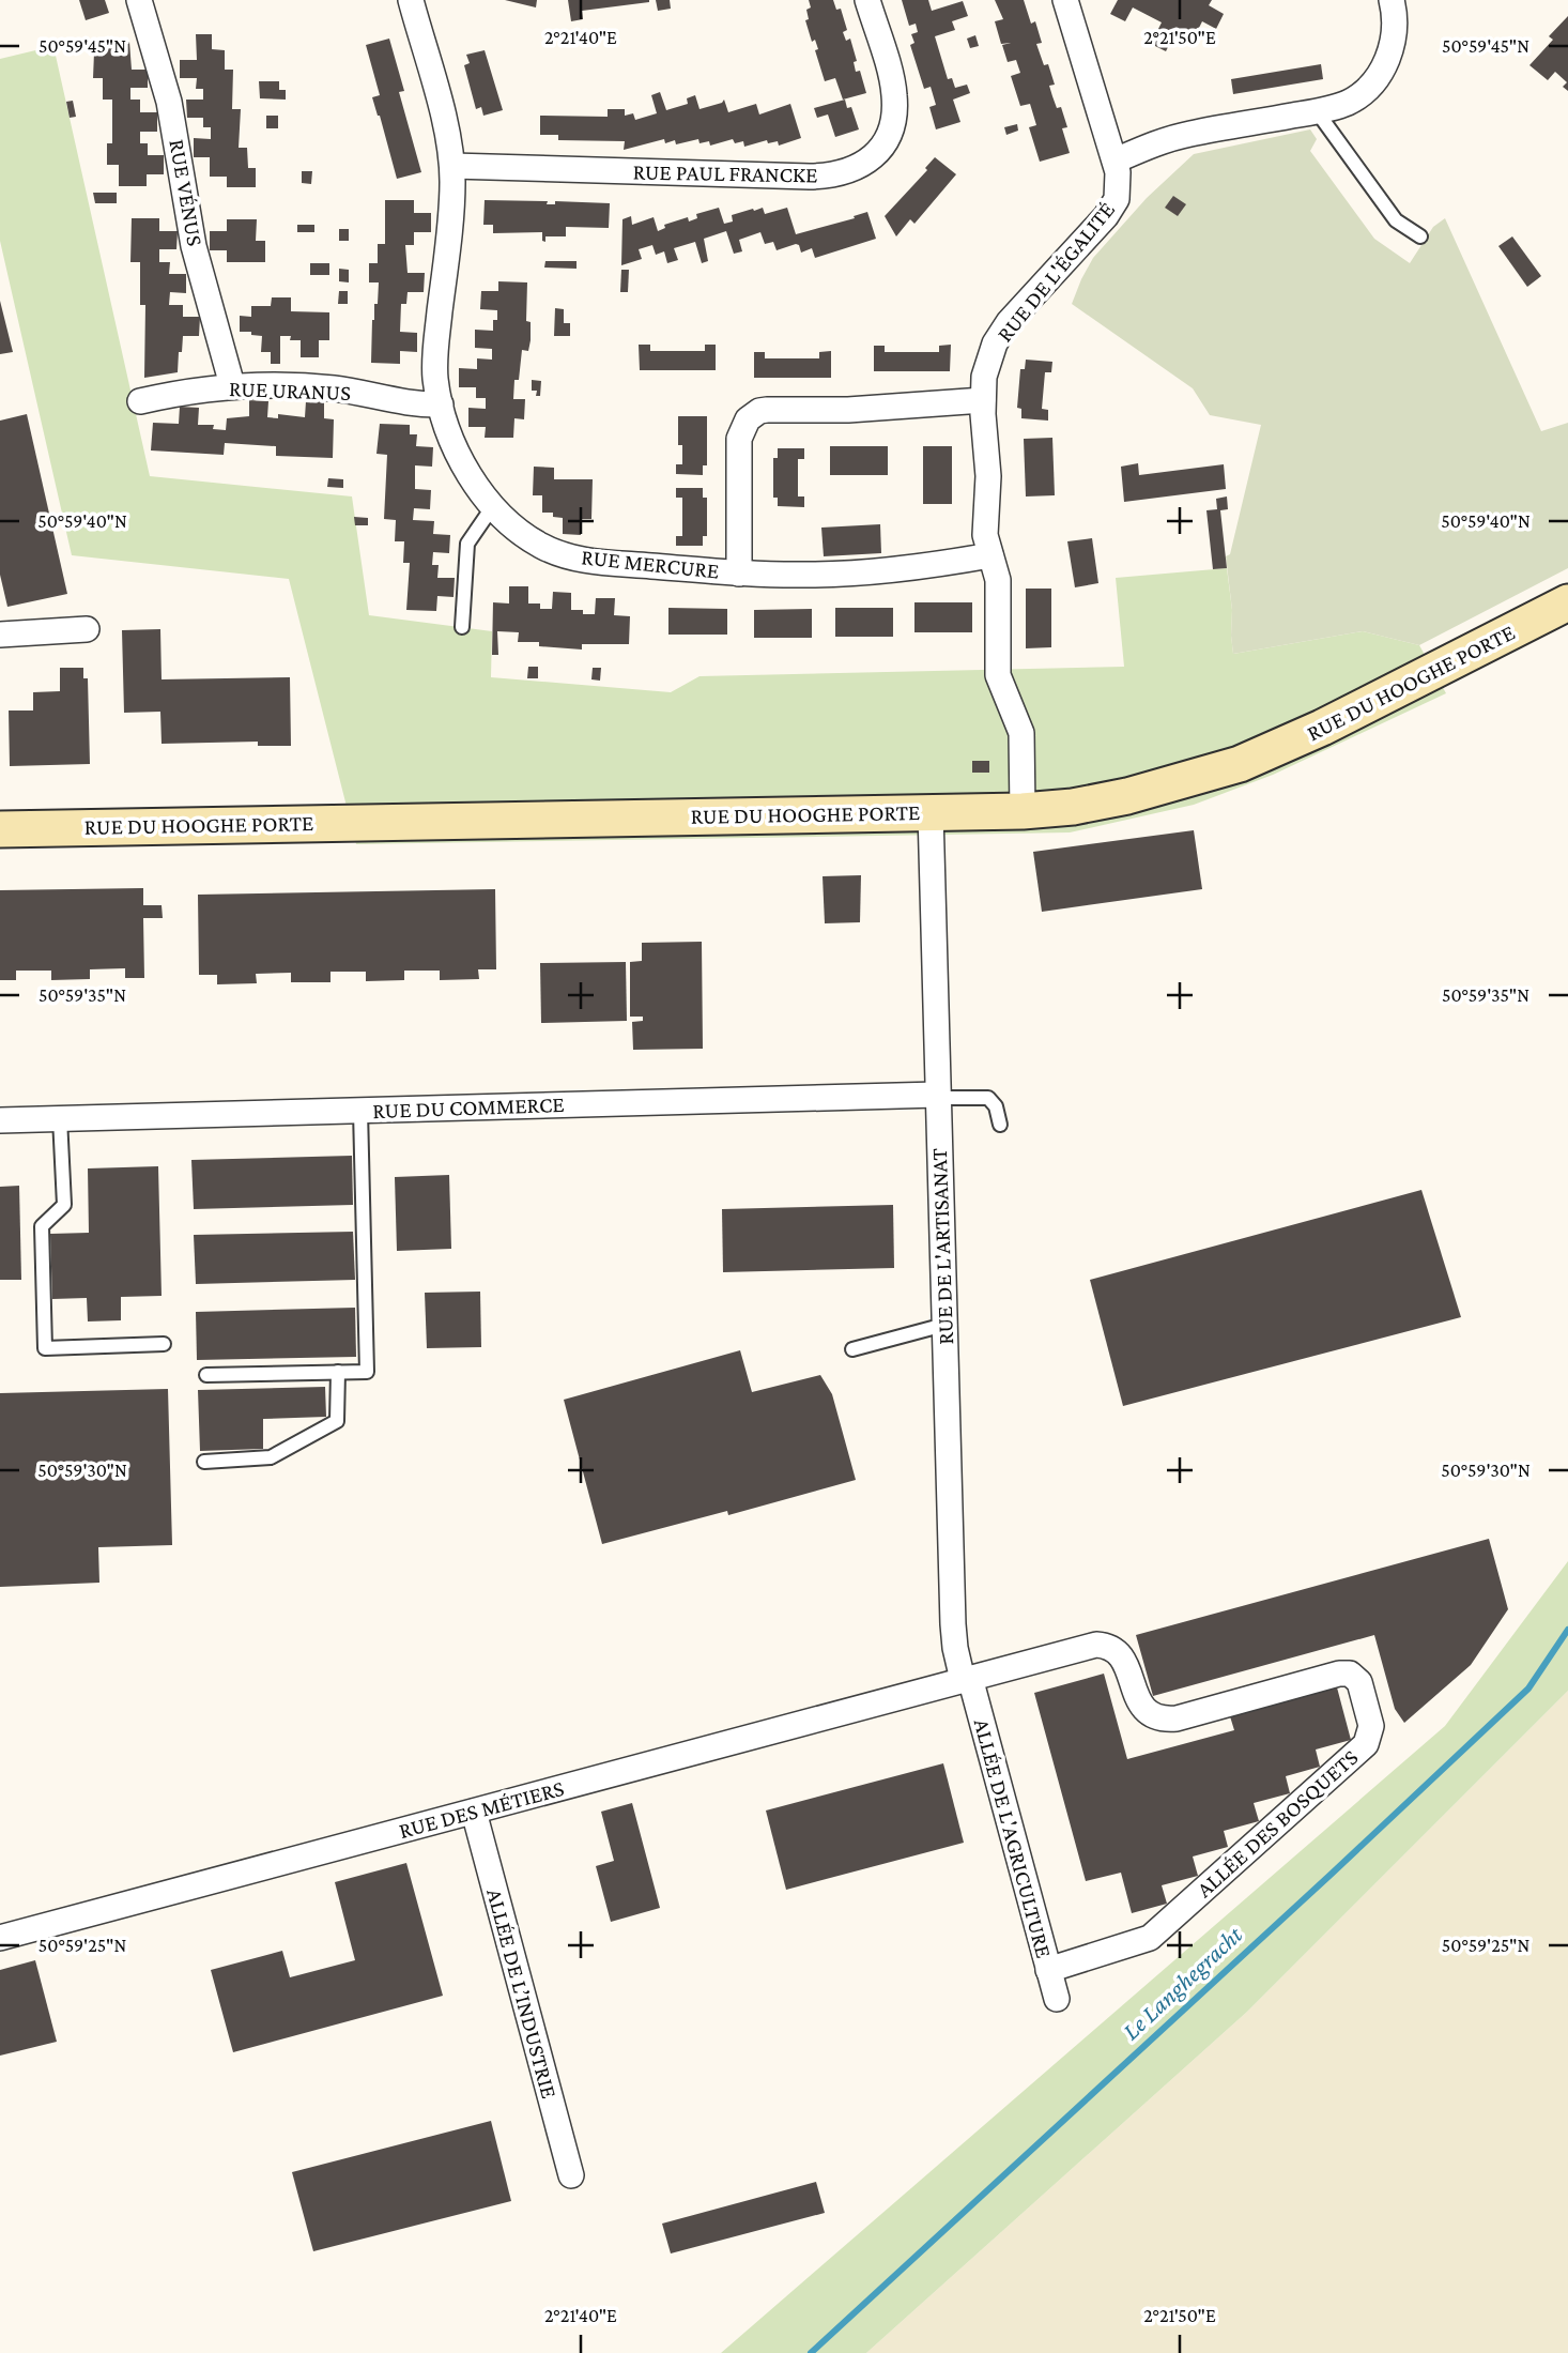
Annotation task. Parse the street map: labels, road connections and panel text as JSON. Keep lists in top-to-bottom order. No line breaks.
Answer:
{"streets":{"street":["RUE PAUL FRANCKE","RUE VÉNUS","RUE DE L'ÉGALITÉ","RUE URANUS","RUE MERCURE","RUE DU HOOGHE PORTE","RUE DU COMMERCE","RUE DE L'ARTISANAT","RUE DES MÉTIERS","ALLÉE DES BOSQUETS","ALLÉE DE L'AGRICULTURE","ALLÉE DE L’INDUSTRIE"]},"crossings":[["RUE PAUL FRANCKE","RUE MERCURE"],["RUE VÉNUS","RUE URANUS"],["RUE DE L'ÉGALITÉ","RUE MERCURE"],["RUE DE L'ÉGALITÉ","RUE DU HOOGHE PORTE"],["RUE URANUS","RUE MERCURE"],["RUE DU HOOGHE PORTE","RUE DE L'ARTISANAT"],["RUE DU COMMERCE","RUE DE L'ARTISANAT"],["RUE DE L'ARTISANAT","RUE DES MÉTIERS"],["RUE DE L'ARTISANAT","ALLÉE DES BOSQUETS"],["RUE DE L'ARTISANAT","ALLÉE DE L'AGRICULTURE"],["RUE DES MÉTIERS","ALLÉE DES BOSQUETS"],["RUE DES MÉTIERS","ALLÉE DE L'AGRICULTURE"],["RUE DES MÉTIERS","ALLÉE DE L’INDUSTRIE"],["ALLÉE DES BOSQUETS","ALLÉE DE L'AGRICULTURE"]],"water":["Le Langhegracht"],"coordinates":["2°21'40\"E","2°21'50\"E","50°59'45\"N","50°59'40\"N","50°59'35\"N","50°59'30\"N","50°59'25\"N"]}
